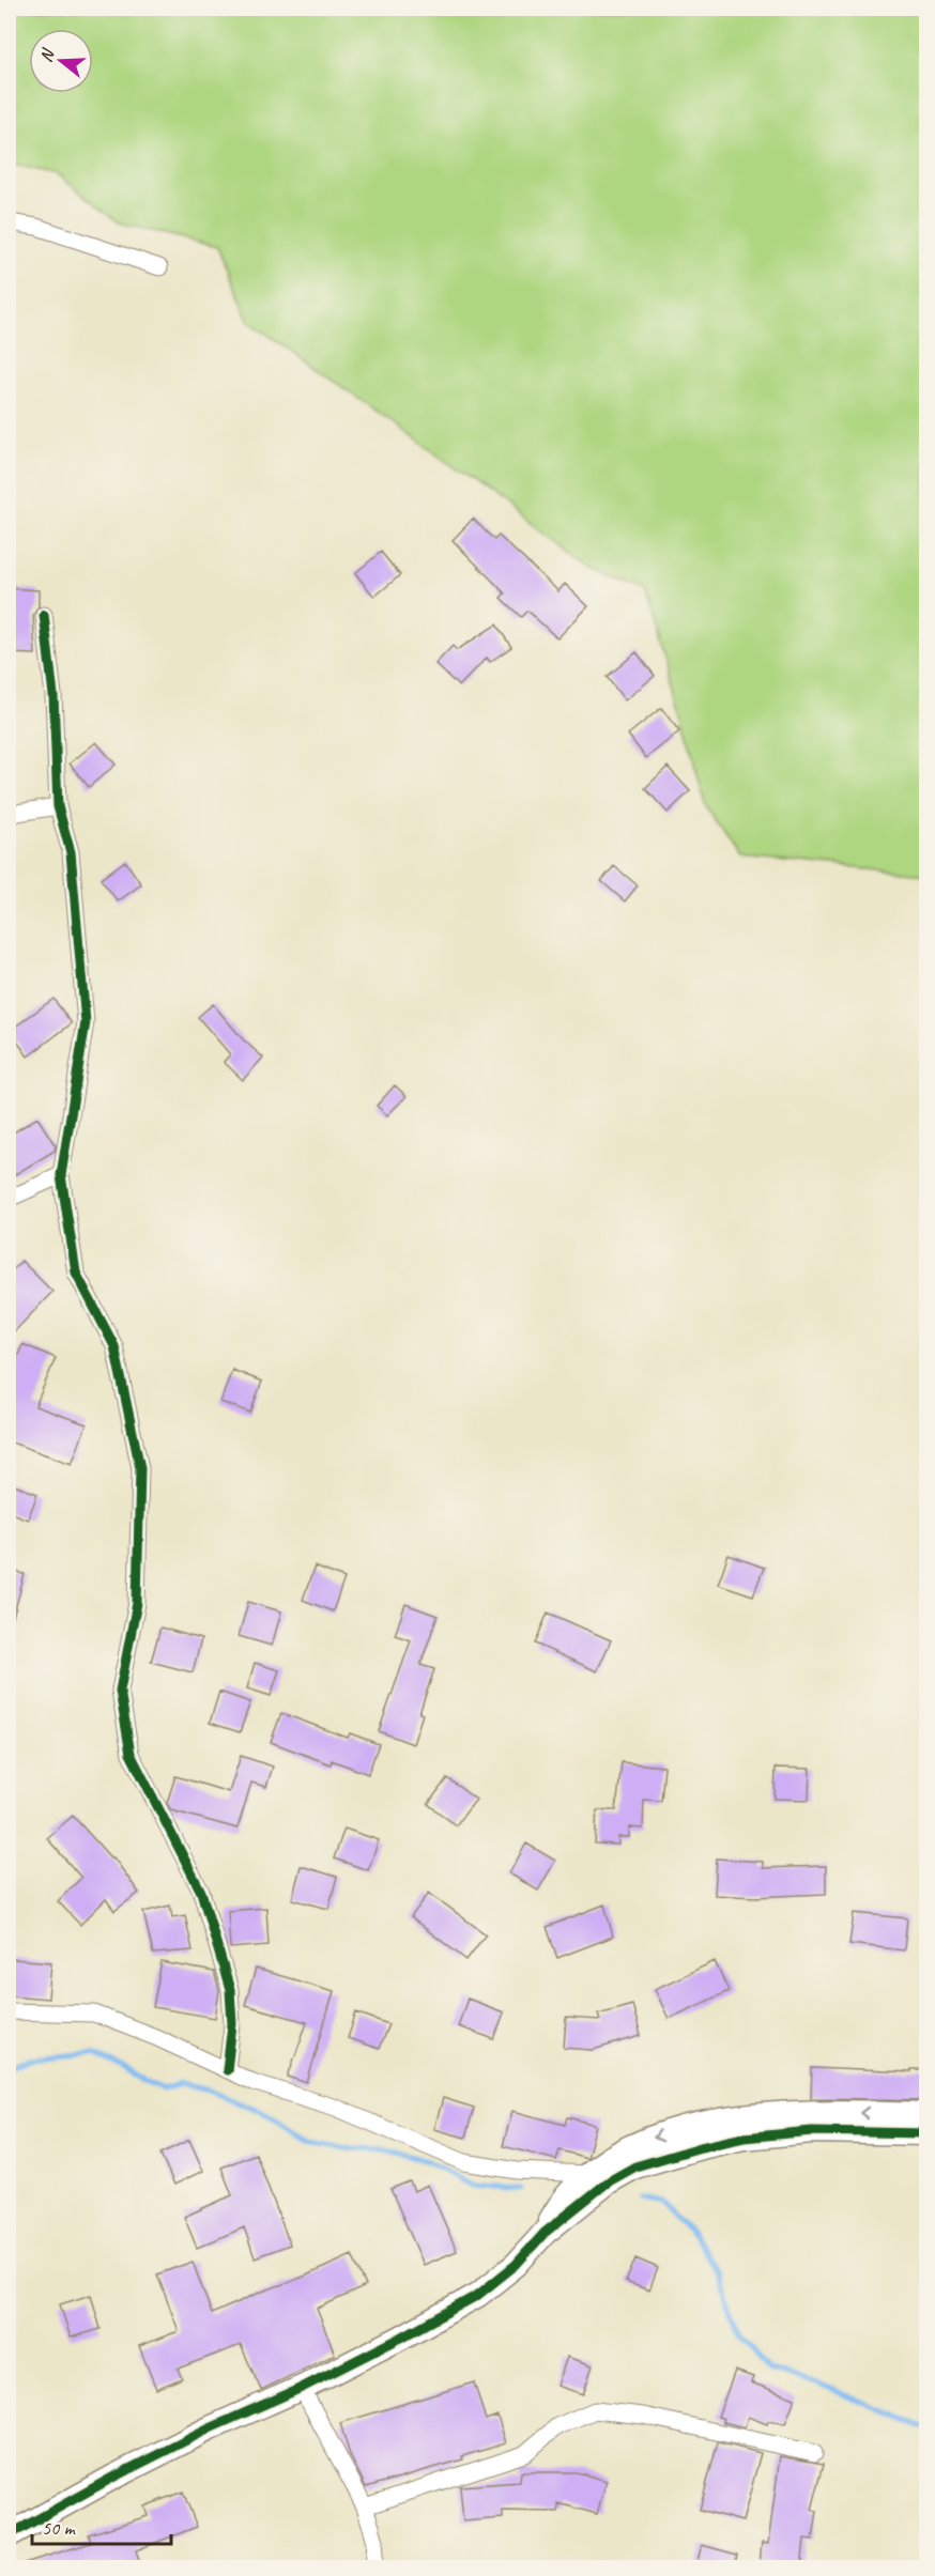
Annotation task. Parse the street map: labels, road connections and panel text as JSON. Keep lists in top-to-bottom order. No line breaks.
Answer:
{"scale_bar":"50 m","north":"left"}
